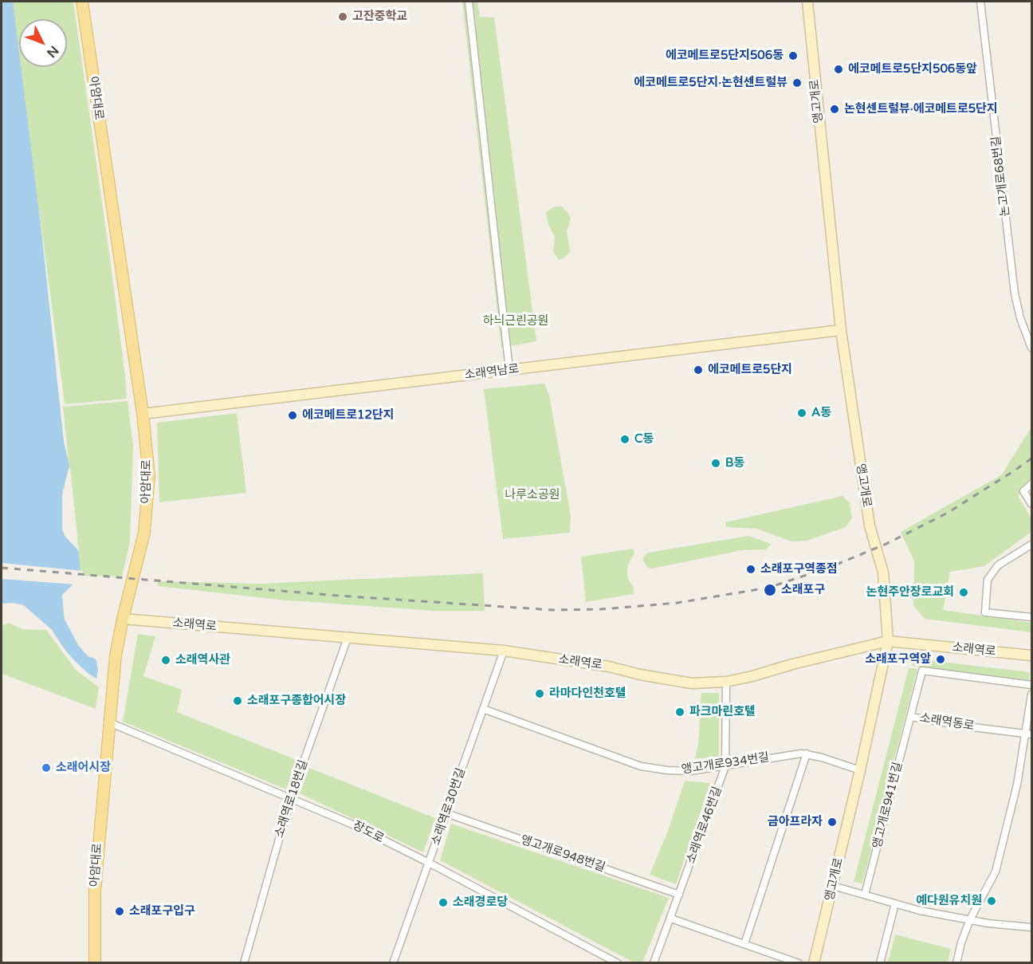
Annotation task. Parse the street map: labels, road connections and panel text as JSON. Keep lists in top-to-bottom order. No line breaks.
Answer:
{"streets":{"main road":["아암대로"],"street":["앵고개로","논고개로68번길","소래역남로","소래역로","소래역동로","앵고개로934번길","소래역로18번길","앵고개로941번길","소래역로30번길","소래역로46번길","장도로","앵고개로948번길"]},"crossings":[["아암대로","소래역남로"],["아암대로","소래역로"],["아암대로","장도로"],["앵고개로","소래역남로"],["앵고개로","소래역로"],["앵고개로","앵고개로934번길"],["소래역로","소래역로18번길"],["소래역로","소래역로30번길"],["소래역로","소래역로46번길"],["소래역동로","앵고개로941번길"],["앵고개로934번길","소래역로30번길"],["앵고개로934번길","소래역로46번길"],["소래역로18번길","장도로"],["소래역로30번길","장도로"],["소래역로30번길","앵고개로948번길"],["소래역로46번길","앵고개로948번길"]],"parks":["하늬근린공원","나루소공원"],"places":["고잔중학교","에코메트로5단지506동","에코메트로5단지506동앞","에코메트로5단지·논현센트럴뷰","논현센트럴뷰·에코메트로5단지","에코메트로5단지","A동","에코메트로12단지","C동","B동","소래포구역종점","소래포구","논현주안장로교회","소래포구역앞","소래역사관","라마다인천호텔","소래포구종합어시장","파크마린호텔","소래어시장","금아프라자","예다원유치원","소래경로당","소래포구입구"],"north":"bottom right"}
